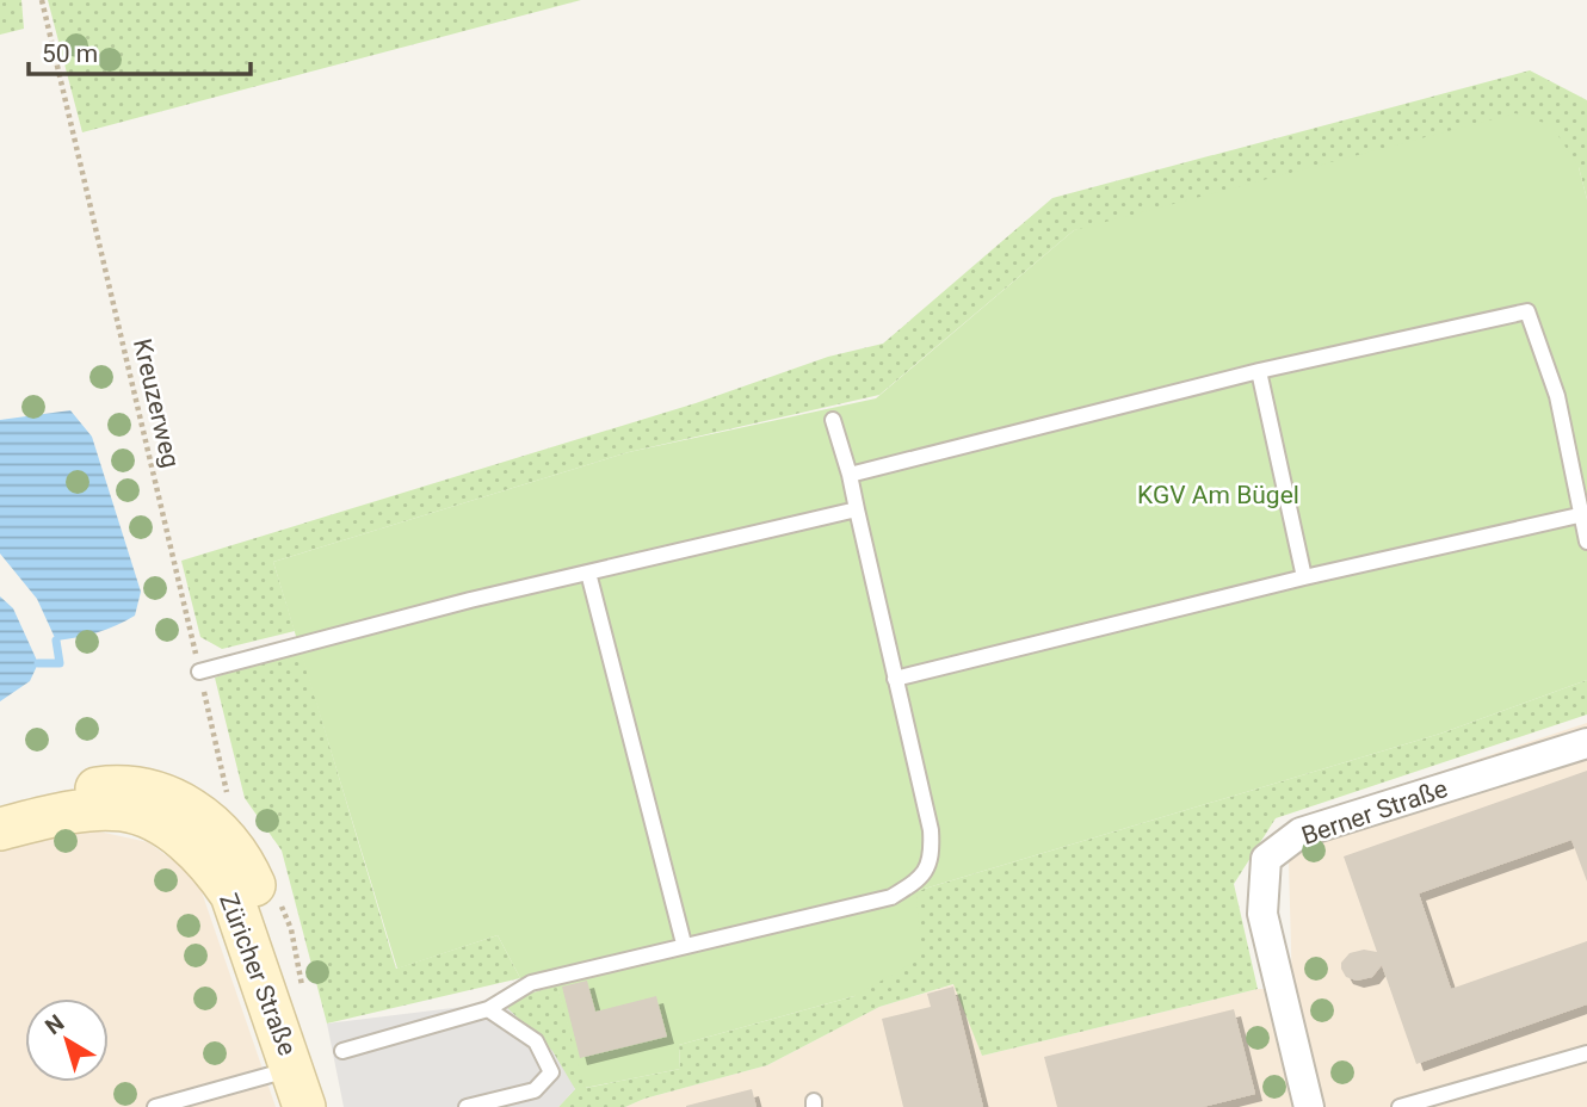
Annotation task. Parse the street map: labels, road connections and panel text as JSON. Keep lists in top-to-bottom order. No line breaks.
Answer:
{"streets":{"street":["Berner Straße","Züricher Straße"],"path":["Kreuzerweg"]},"parks":["KGV Am Bügel"],"scale_bar":"50 m","north":"top left"}
